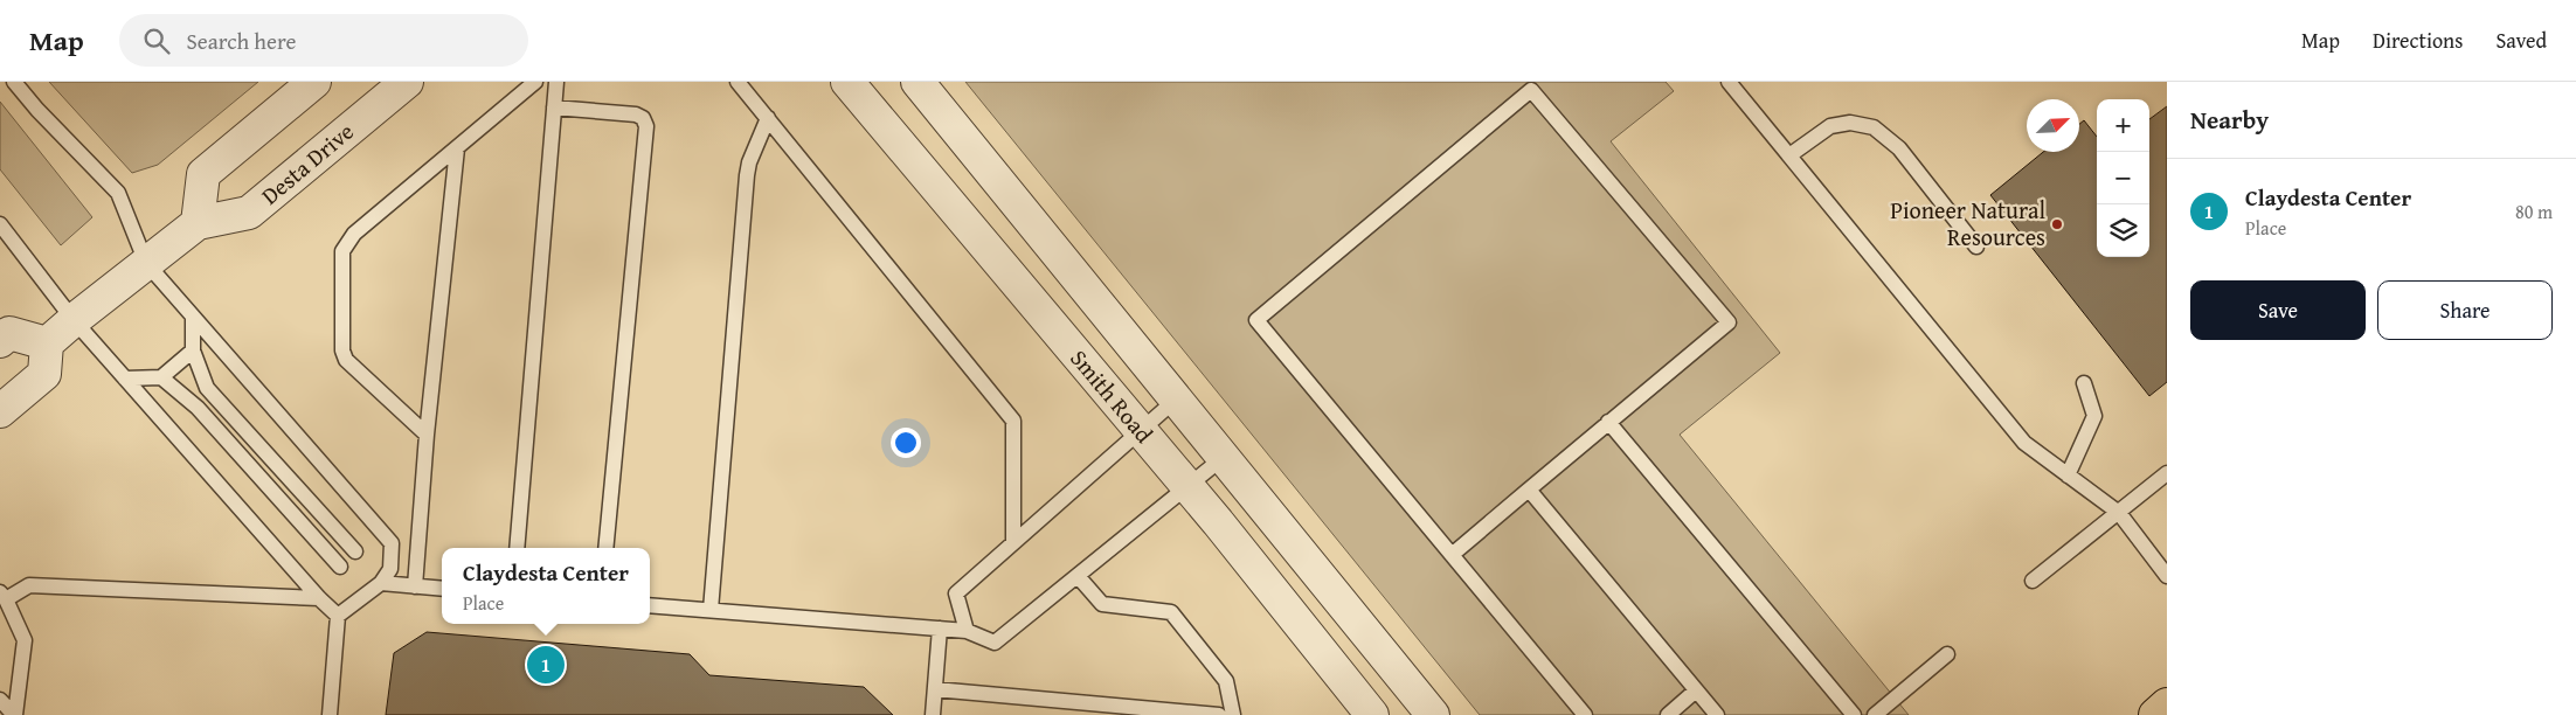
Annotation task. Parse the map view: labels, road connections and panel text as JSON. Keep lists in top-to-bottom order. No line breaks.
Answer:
{"streets":{"street":["Desta Drive","Smith Road"]},"places":["Pioneer Natural Resources"],"north":"top right","page":{"header":"Map","search":"Search here","nav":["Map","Directions","Saved"],"heading":"Nearby","map_buttons":["+","−"],"list":[{"mark":"1","name":"Claydesta Center","note":"Place","value":"80 m"}],"buttons":["Save","Share"],"popup":["Claydesta Center","Place"],"pins":"1"}}
